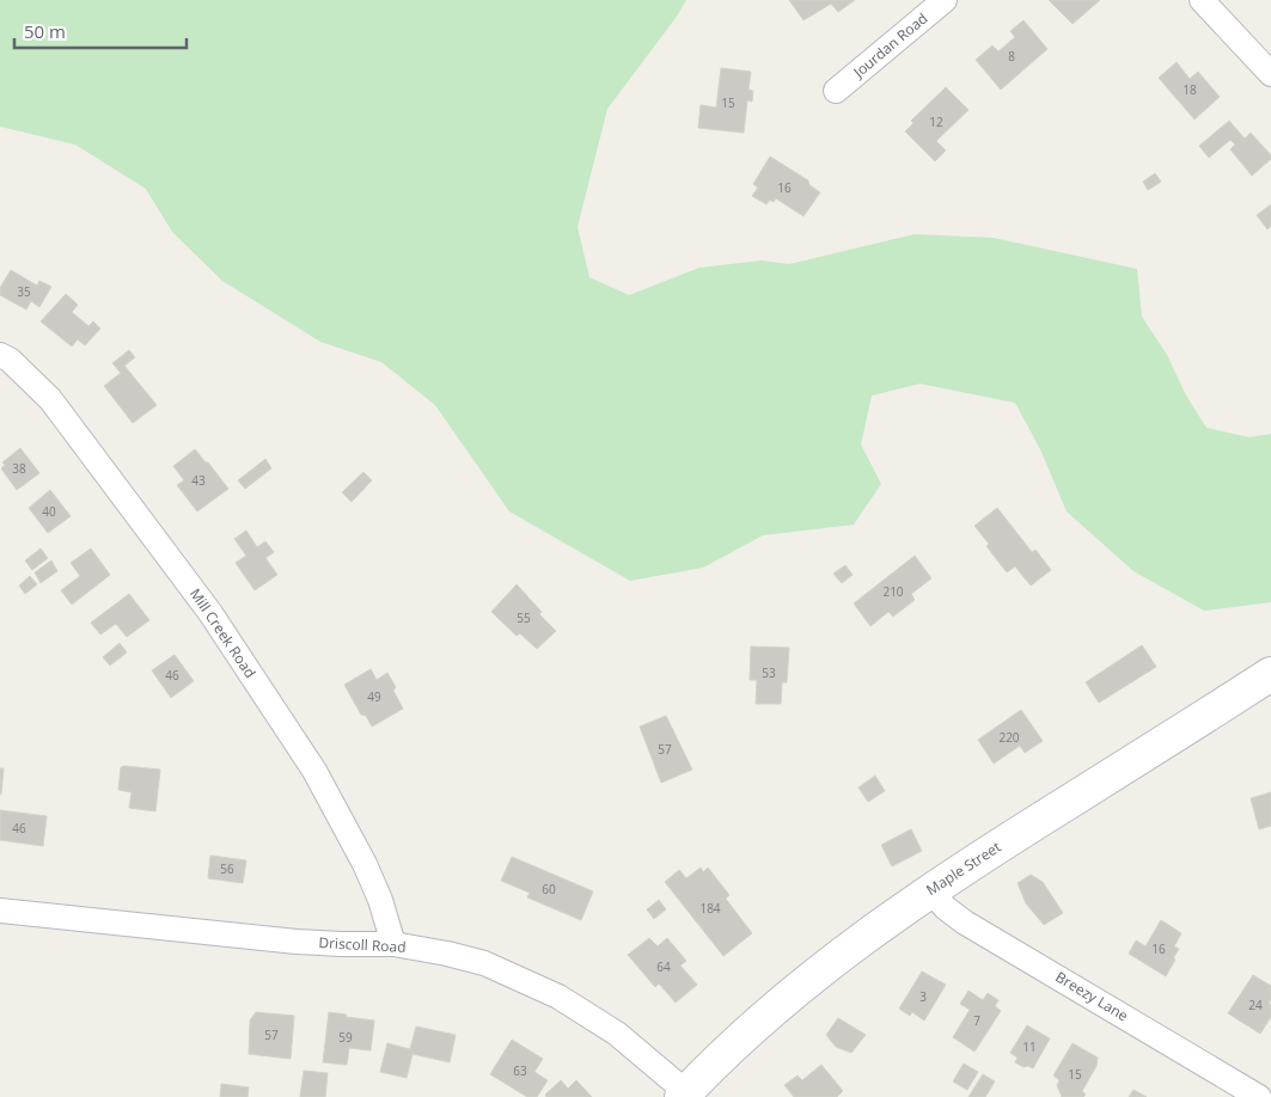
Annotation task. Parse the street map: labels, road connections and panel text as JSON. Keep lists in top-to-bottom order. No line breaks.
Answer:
{"streets":{"street":["Jourdan Road","Mill Creek Road","Maple Street","Driscoll Road","Breezy Lane"]},"crossings":[["Mill Creek Road","Driscoll Road"],["Maple Street","Driscoll Road"],["Maple Street","Breezy Lane"]],"house_numbers":["8","18","15","12","16","35","38","43","40","210","55","53","46","49","220","57","46","56","60","184","16","64","3","24","7","57","59","11","63","15"],"scale_bar":"50 m"}
